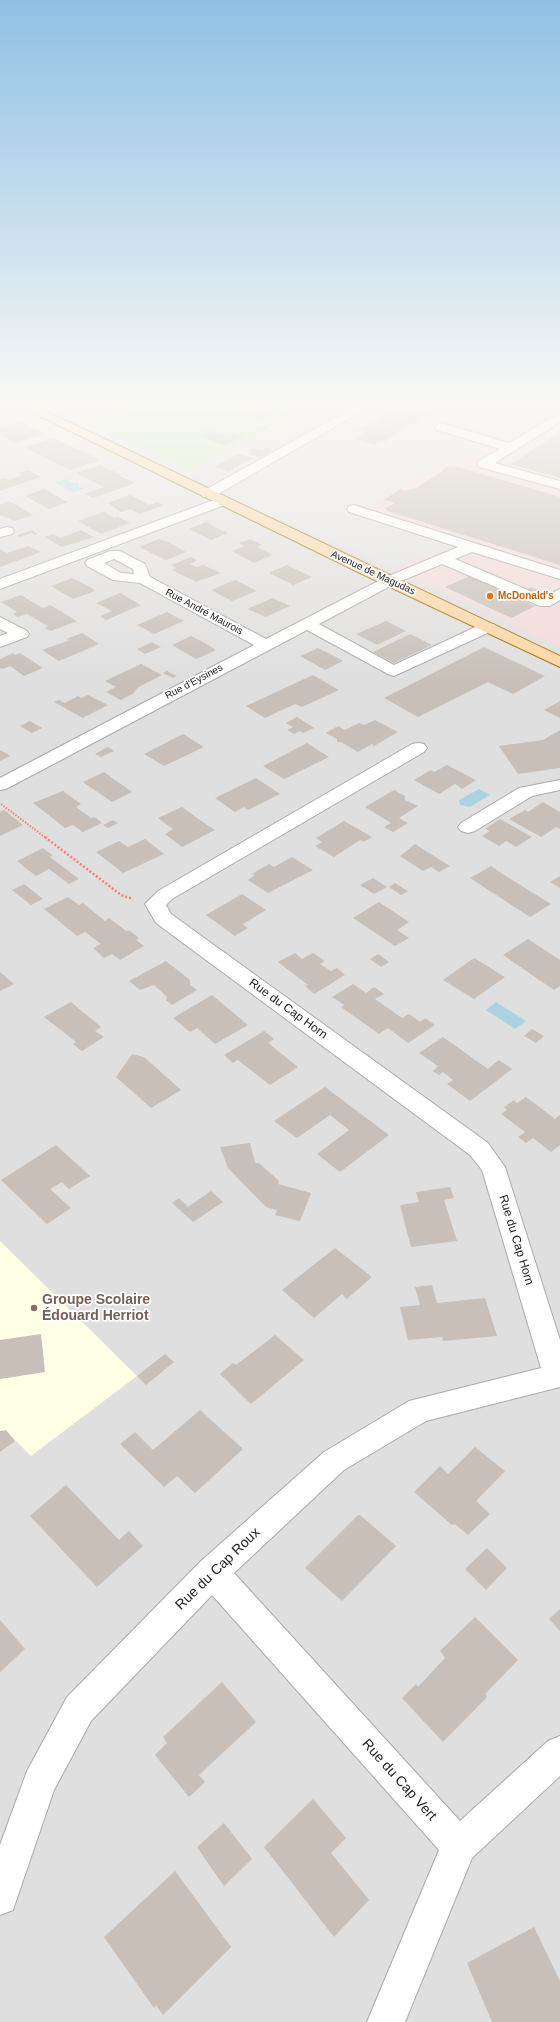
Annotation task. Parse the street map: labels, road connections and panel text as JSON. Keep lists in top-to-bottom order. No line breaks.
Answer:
{"streets":{"main road":["Avenue de Magudas"],"street":["Rue André Maurois","Rue d'Eysines","Rue du Cap Horn","Rue du Cap Roux","Rue du Cap Vert"]},"crossings":[["Avenue de Magudas","Rue d'Eysines"],["Rue André Maurois","Rue d'Eysines"],["Rue du Cap Horn","Rue du Cap Roux"],["Rue du Cap Roux","Rue du Cap Vert"]],"places":["McDonald's","Groupe Scolaire Édouard Herriot"]}
